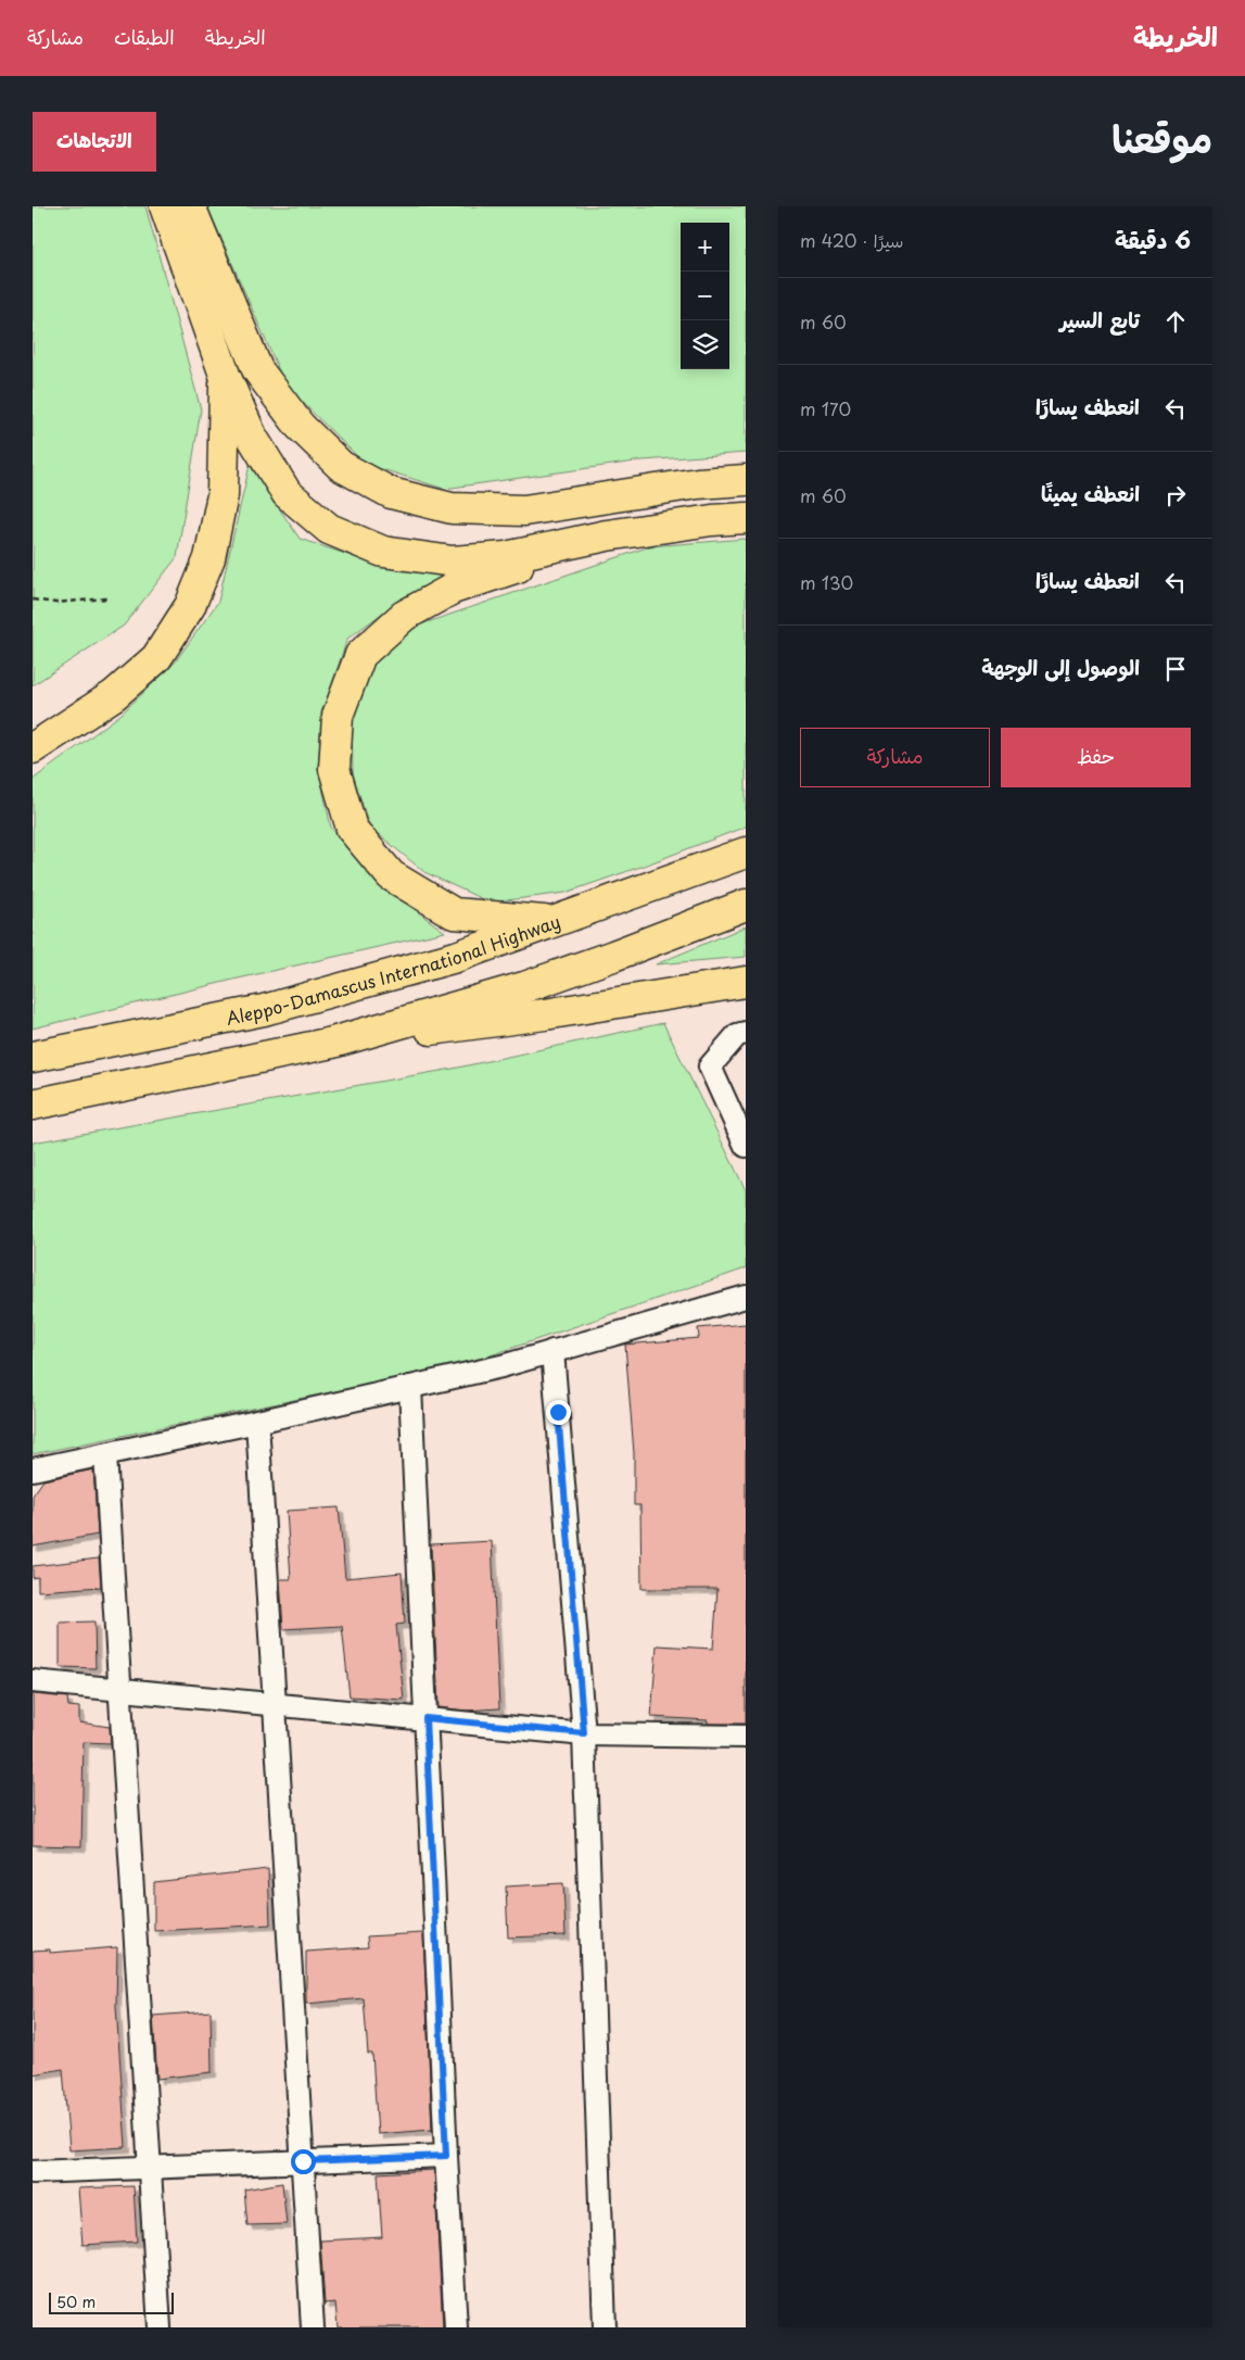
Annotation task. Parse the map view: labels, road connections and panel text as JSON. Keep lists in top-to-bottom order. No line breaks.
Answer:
{"streets":{"highway":["Aleppo-Damascus International Highway"]},"scale_bar":"50 m","page":{"header":"الخريطة","nav":["الخريطة","الطبقات","مشاركة"],"title":"موقعنا","buttons":["الاتجاهات",["حفظ","مشاركة"]],"heading":["6 دقيقة","سيرًا · 420 m"],"map_buttons":["+","−"],"list":[["تابع السير","60 m"],["انعطف يسارًا","170 m"],["انعطف يمينًا","60 m"],["انعطف يسارًا","130 m"],"الوصول إلى الوجهة"],"scale":"50 m"}}
